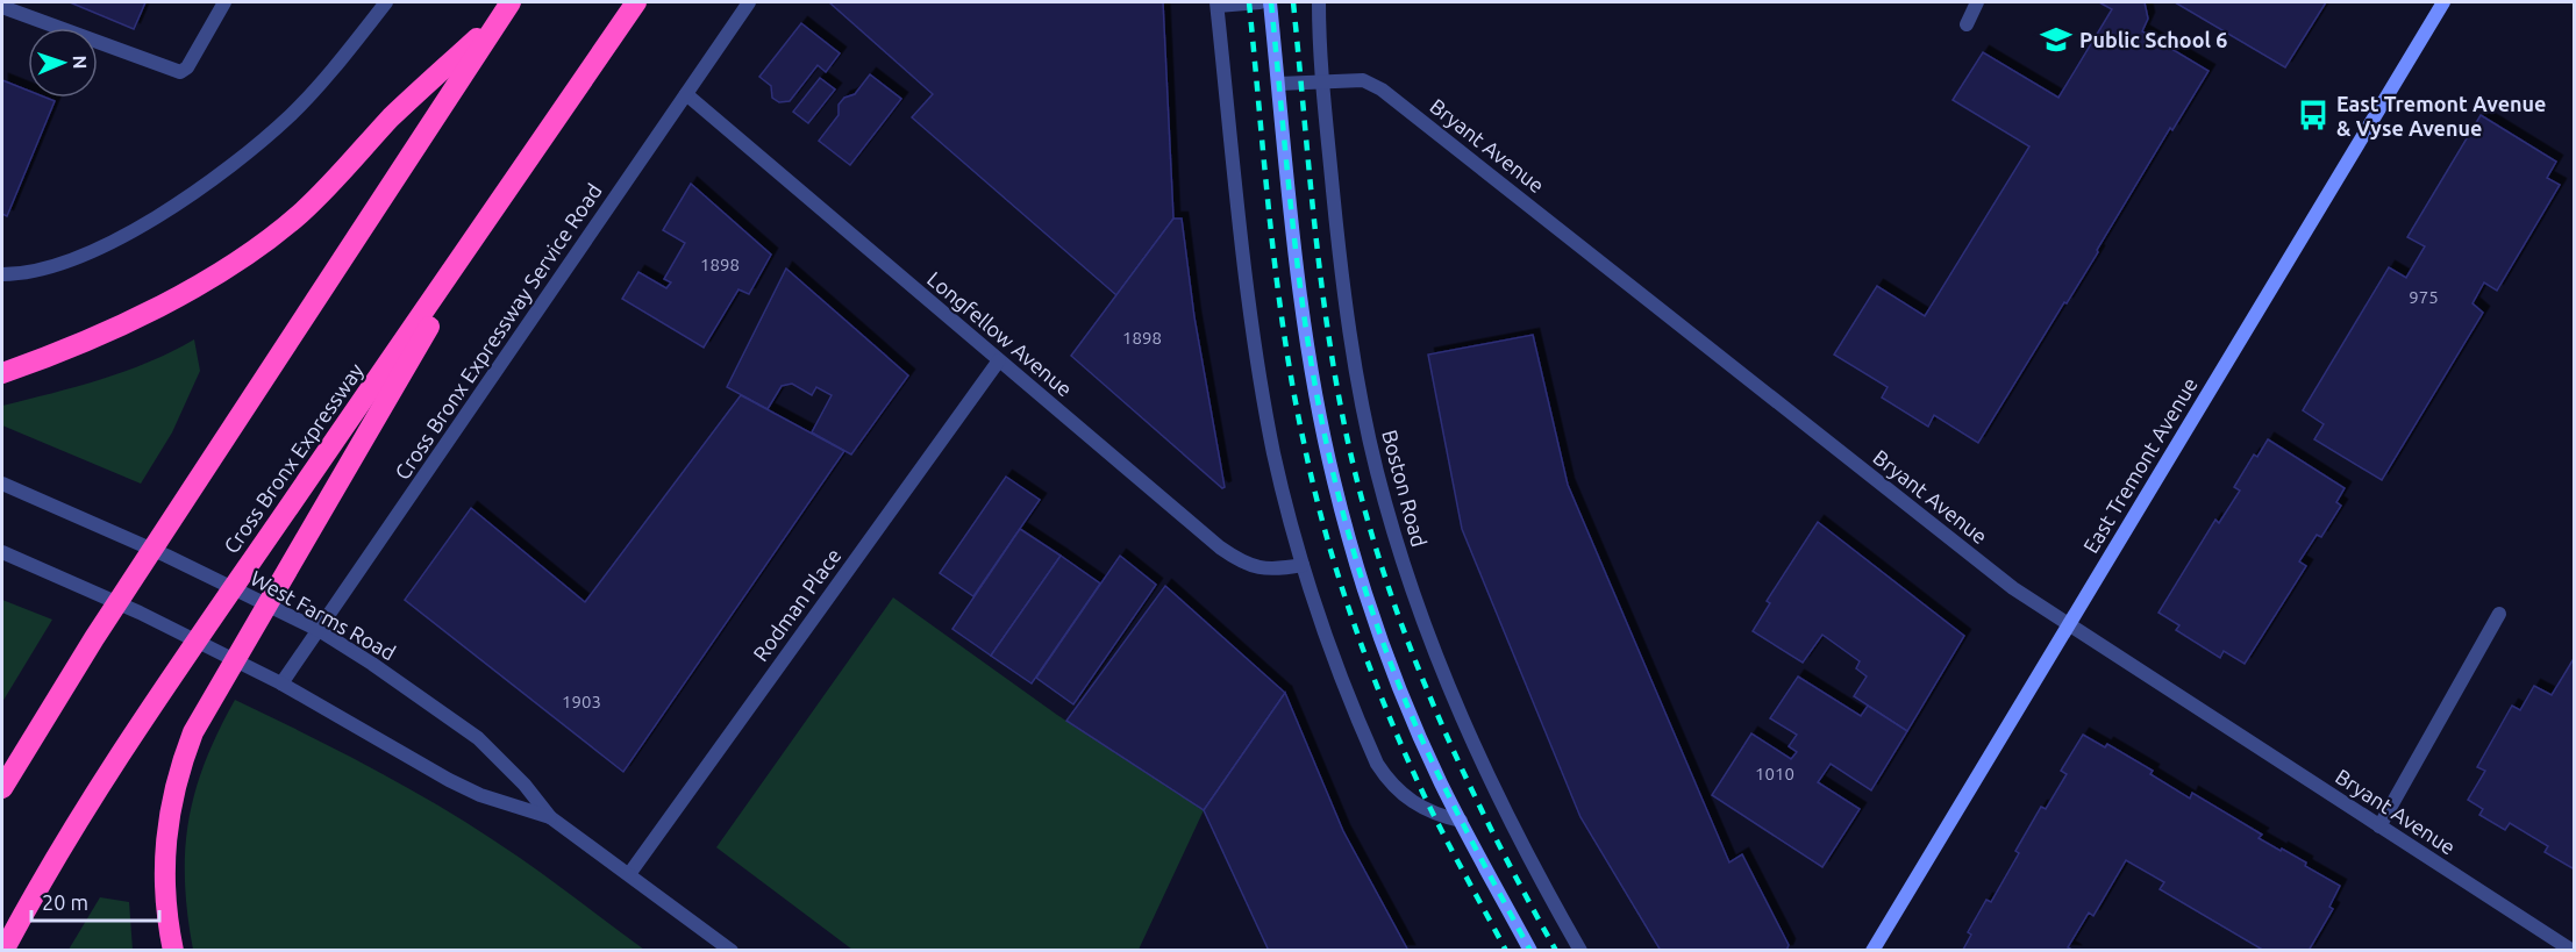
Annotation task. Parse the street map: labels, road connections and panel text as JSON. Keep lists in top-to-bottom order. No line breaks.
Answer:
{"streets":{"highway":["Cross Bronx Expressway"],"main road":["East Tremont Avenue"],"street":["Bryant Avenue","Cross Bronx Expressway Service Road","Longfellow Avenue","Boston Road","Rodman Place","West Farms Road"]},"crossings":[["Bryant Avenue","East Tremont Avenue"],["Bryant Avenue","Boston Road"],["Cross Bronx Expressway Service Road","Longfellow Avenue"],["Cross Bronx Expressway Service Road","West Farms Road"],["Longfellow Avenue","Rodman Place"],["Rodman Place","West Farms Road"]],"places":{"school or university":["Public School 6"],"bus stop":["East Tremont Avenue & Vyse Avenue"]},"house_numbers":["1898","975","1898","1903","1010"],"scale_bar":"20 m","north":"right"}
